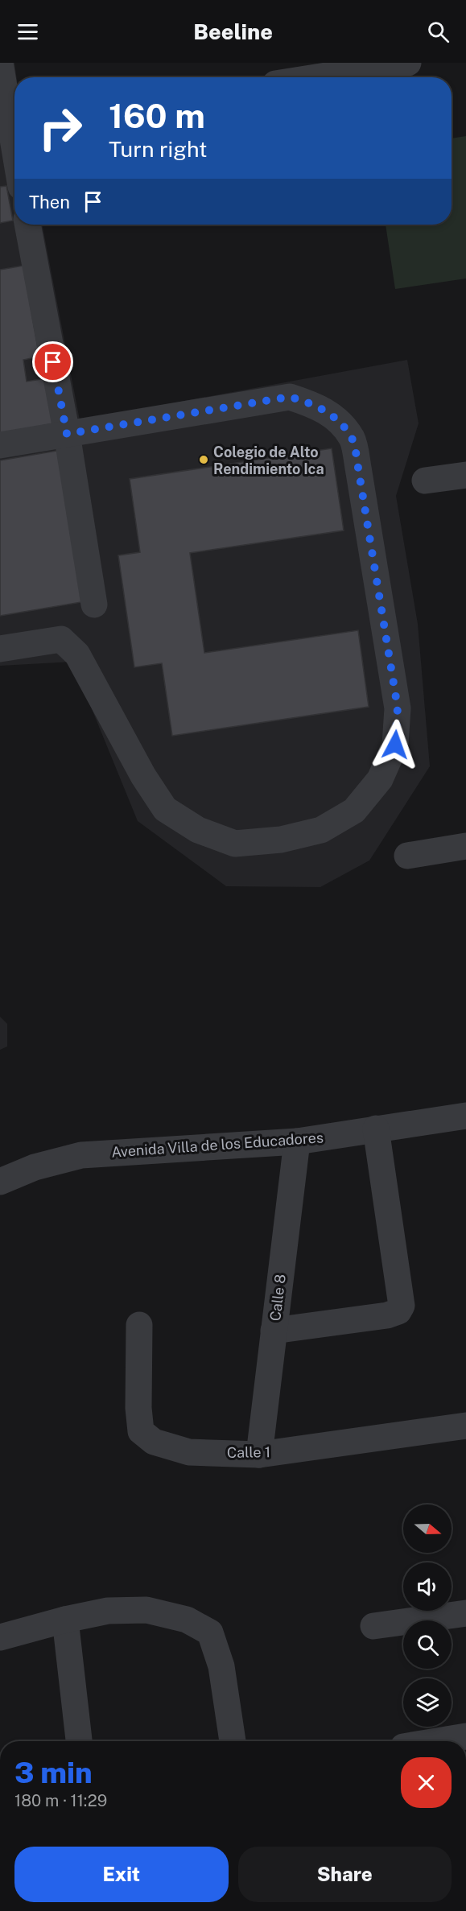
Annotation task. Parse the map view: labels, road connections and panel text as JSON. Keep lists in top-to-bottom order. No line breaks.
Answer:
{"streets":{"street":["Avenida Villa de los Educadores","Calle 8","Calle 1"]},"crossings":[["Avenida Villa de los Educadores","Calle 8"],["Calle 8","Calle 1"]],"places":["Colegio de Alto Rendimiento Ica"],"north":"right","page":{"header":"Beeline","turn":["160 m","Turn right"],"then":"Then","heading":["3 min","180 m · 11:29"],"buttons":["Exit","Share"]}}
